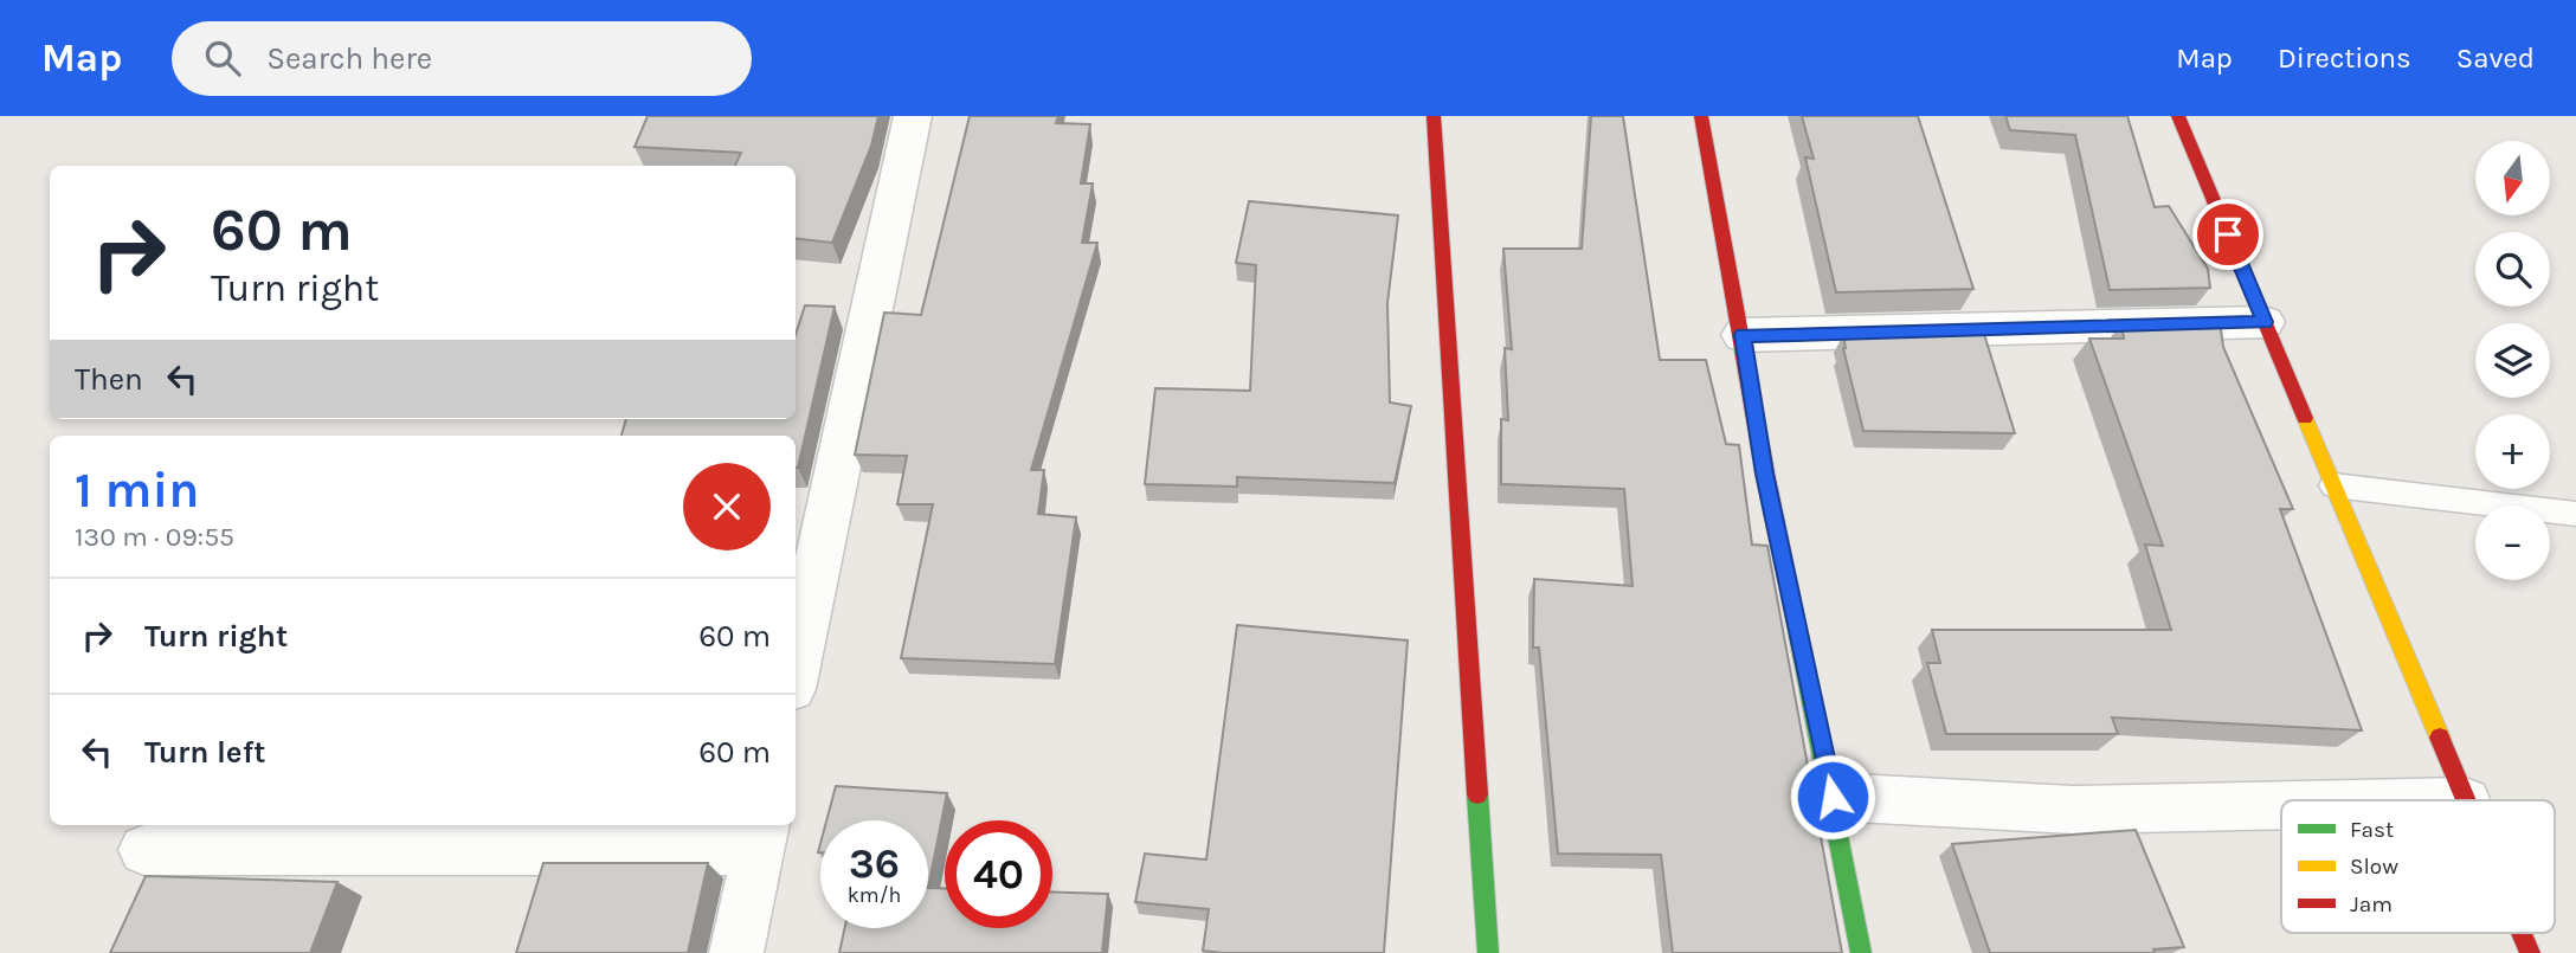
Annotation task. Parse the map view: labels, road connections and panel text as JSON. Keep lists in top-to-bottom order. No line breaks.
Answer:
{"legend":["Fast","Slow","Jam"],"north":"bottom","page":{"header":"Map","search":"Search here","nav":["Map","Directions","Saved"],"map_buttons":["+","−"],"turn":["60 m","Turn right"],"then":"Then","heading":["1 min","130 m · 09:55"],"list":[{"name":"Turn right","value":"60 m"},{"name":"Turn left","value":"60 m"}],"speed":"36 km/h","limit":"40"}}
